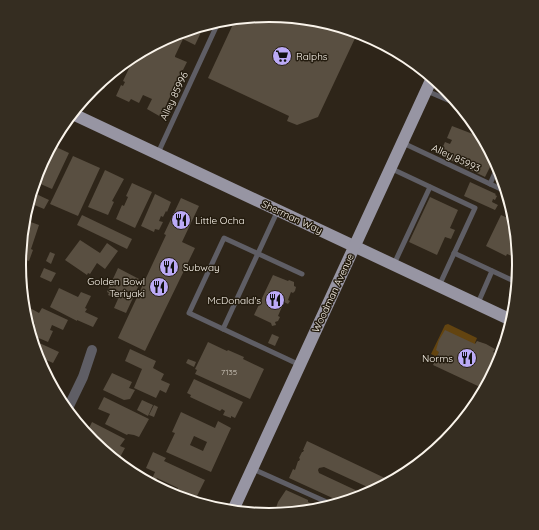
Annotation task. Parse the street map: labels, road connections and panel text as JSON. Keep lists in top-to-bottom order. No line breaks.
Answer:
{"streets":{"main road":["Sherman Way","Woodman Avenue"],"lane":["Alley 85996","Alley 85993"]},"crossings":[["Alley 85996","Sherman Way"],["Alley 85993","Woodman Avenue"],["Sherman Way","Woodman Avenue"]],"places":{"supermarket":["Ralphs"],"restaurant":["Little Ocha","Subway","Golden Bowl Teriyaki","McDonald's","Norms"]},"house_numbers":["7135"]}
